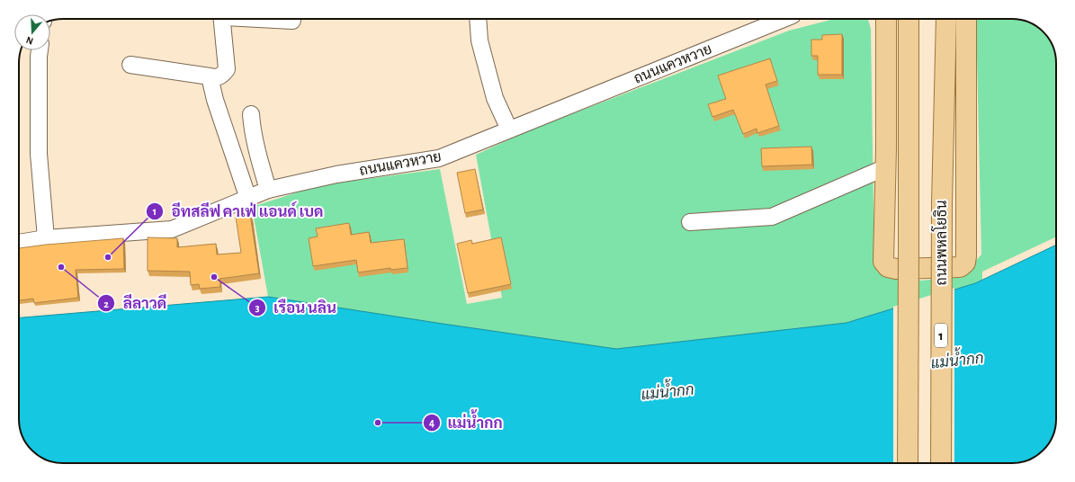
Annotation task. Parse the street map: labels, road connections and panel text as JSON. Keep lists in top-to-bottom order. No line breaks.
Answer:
{"streets":{"main road":["ถนนพหลโยธิน","1"],"street":["ถนนแควหวาย"]},"water":["แม่น้ำกก"],"places":["อีทสลีฟ คาเฟ่ แอนด์ เบด","ลีลาวดี","เรือน นลิน","แม่น้ำกก"],"north":"bottom"}
